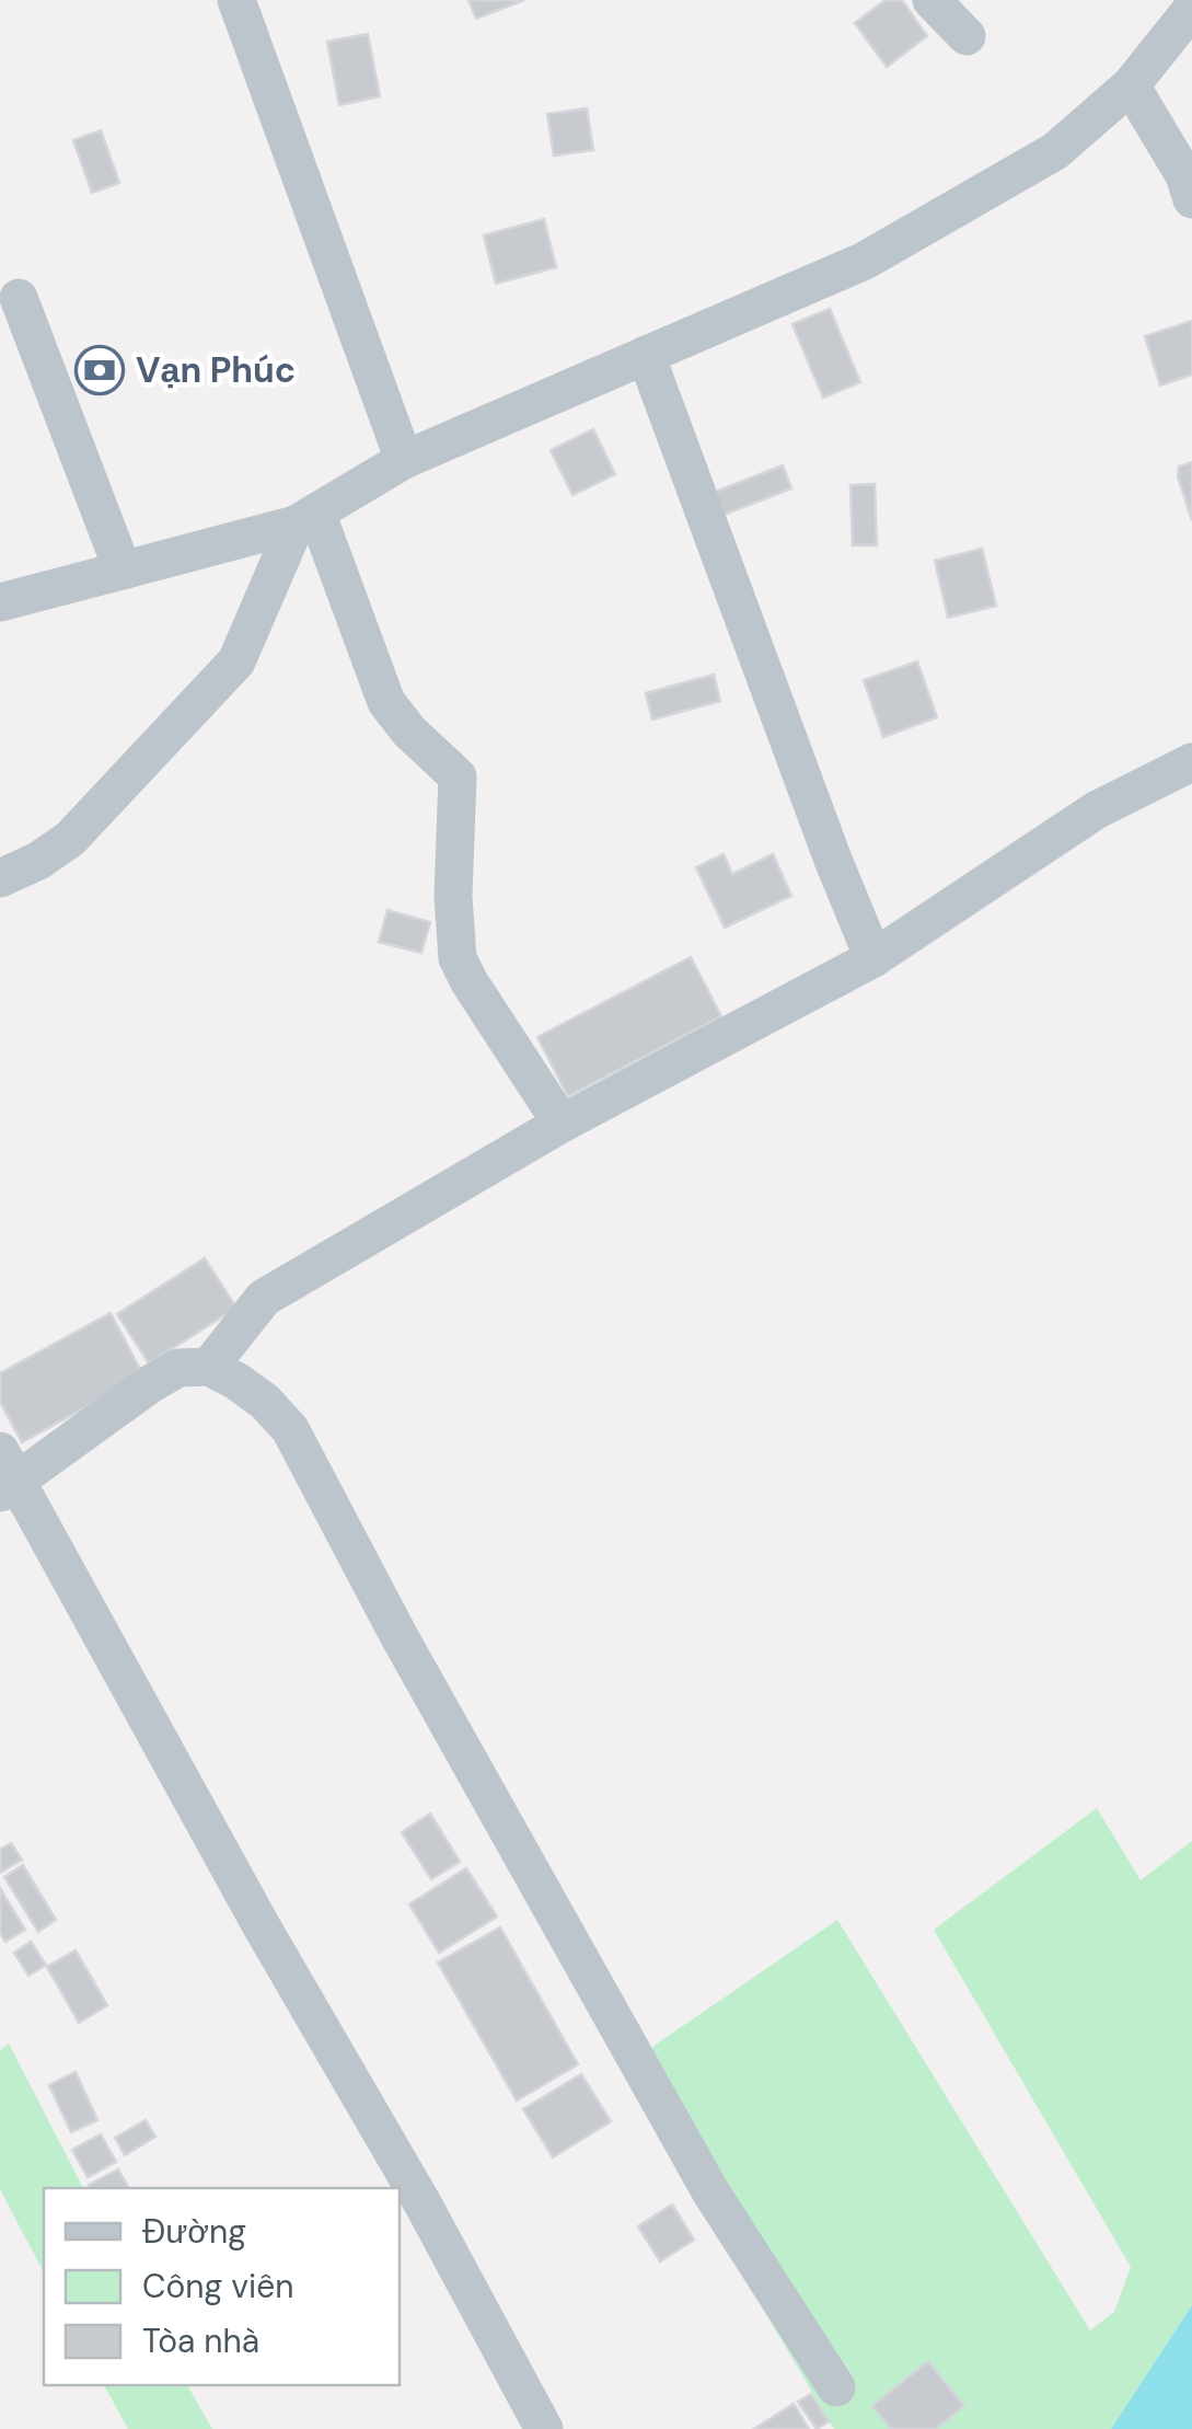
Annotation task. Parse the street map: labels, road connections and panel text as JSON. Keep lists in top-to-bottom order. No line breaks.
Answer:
{"places":{"bank":["Vạn Phúc"]},"legend":["Đường","Công viên","Tòa nhà"]}
